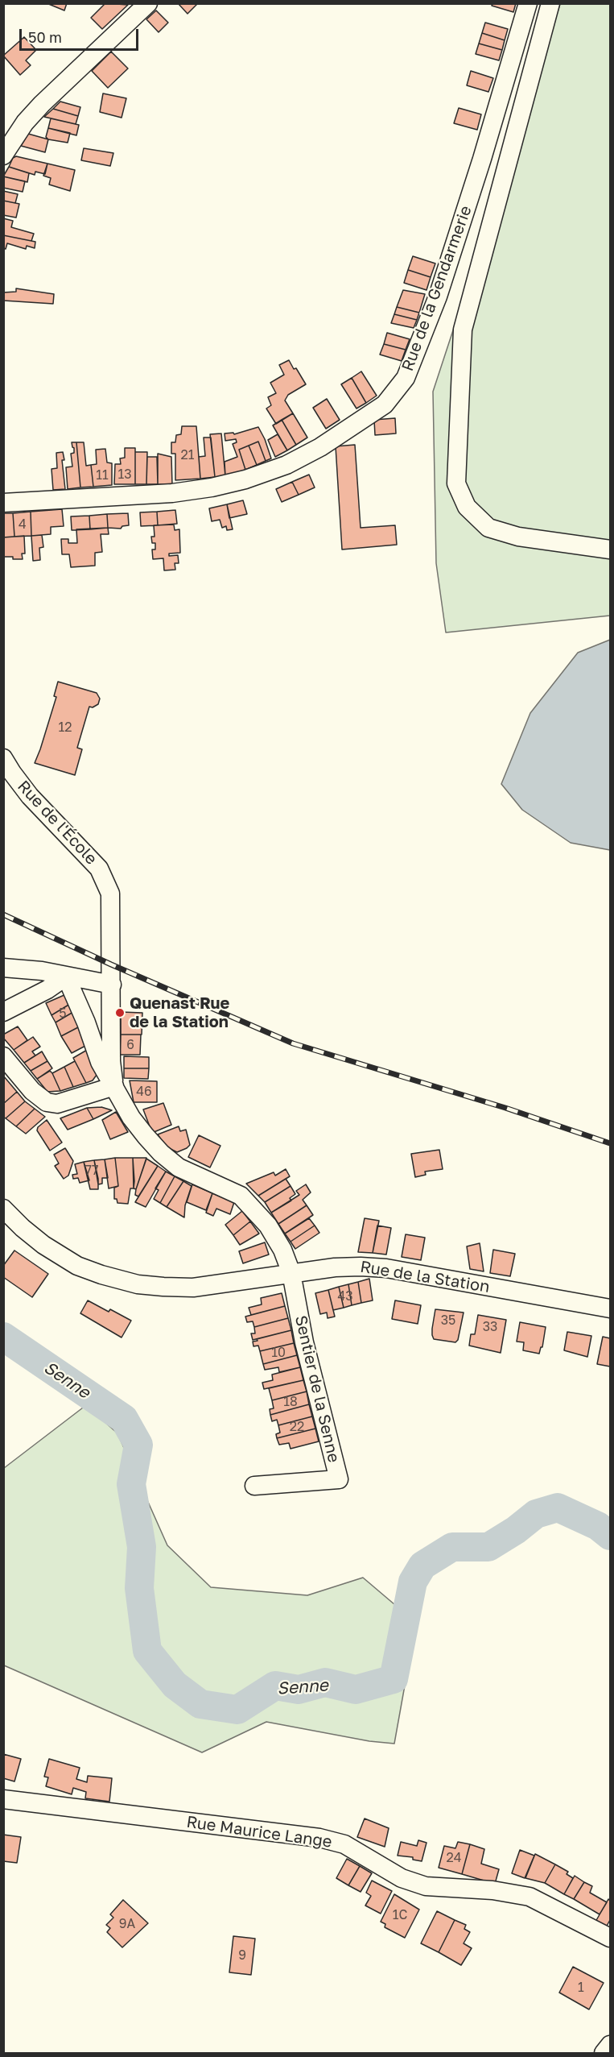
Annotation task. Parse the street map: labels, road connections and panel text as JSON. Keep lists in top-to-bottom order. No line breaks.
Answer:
{"streets":{"street":["Rue de la Gendarmerie","Rue de l'École","Rue de la Station","Sentier de la Senne","Rue Maurice Lange"]},"crossings":[["Rue de la Station","Sentier de la Senne"]],"water":["Senne"],"places":["Quenast Rue de la Station"],"house_numbers":["21","13","11","4","12","5","6","46","77","43","35","33","10","18","22","24","1C","9A","9","1"],"scale_bar":"50 m"}
